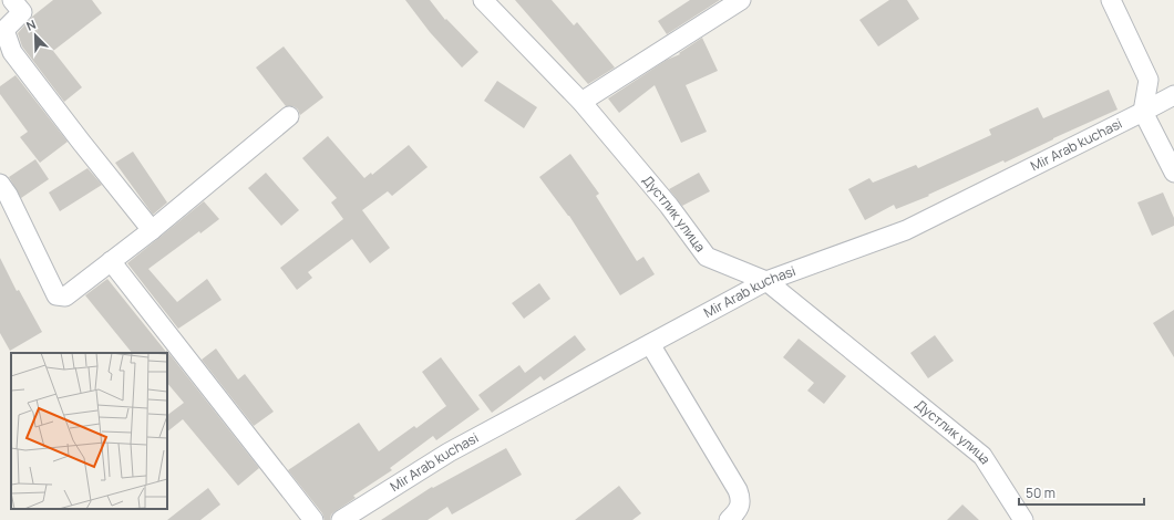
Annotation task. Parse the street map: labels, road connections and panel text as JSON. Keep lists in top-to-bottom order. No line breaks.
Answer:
{"streets":{"street":["Mir Arab kuchasi","Дустлик улица"]},"crossings":[["Mir Arab kuchasi","Дустлик улица"]],"scale_bar":"50 m","north":"top left"}
